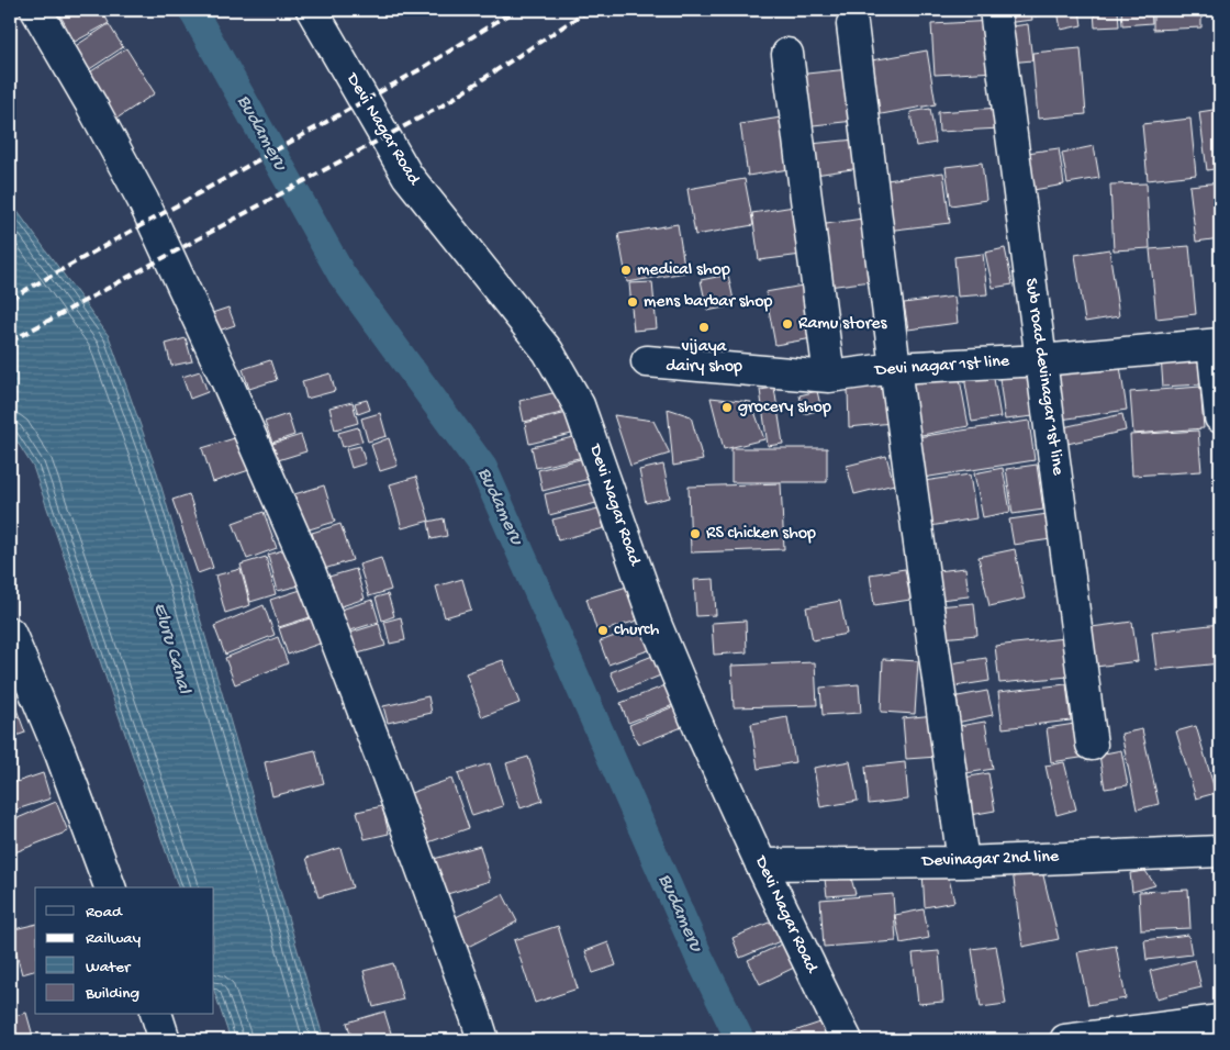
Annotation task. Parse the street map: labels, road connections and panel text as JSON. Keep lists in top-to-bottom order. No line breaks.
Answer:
{"streets":{"street":["Devi Nagar Road","Devi nagar 1st line","Sub road devinagar 1st line","Devinagar 2nd line"]},"crossings":[["Devi Nagar Road","Devinagar 2nd line"],["Devi nagar 1st line","Sub road devinagar 1st line"]],"water":["Budameru","Eluru Canal"],"places":["medical shop","mens barbar shop","Ramu stores","vijaya dairy shop","grocery shop","RS chicken shop","church"],"legend":["Road","Railway","Water","Building"]}
